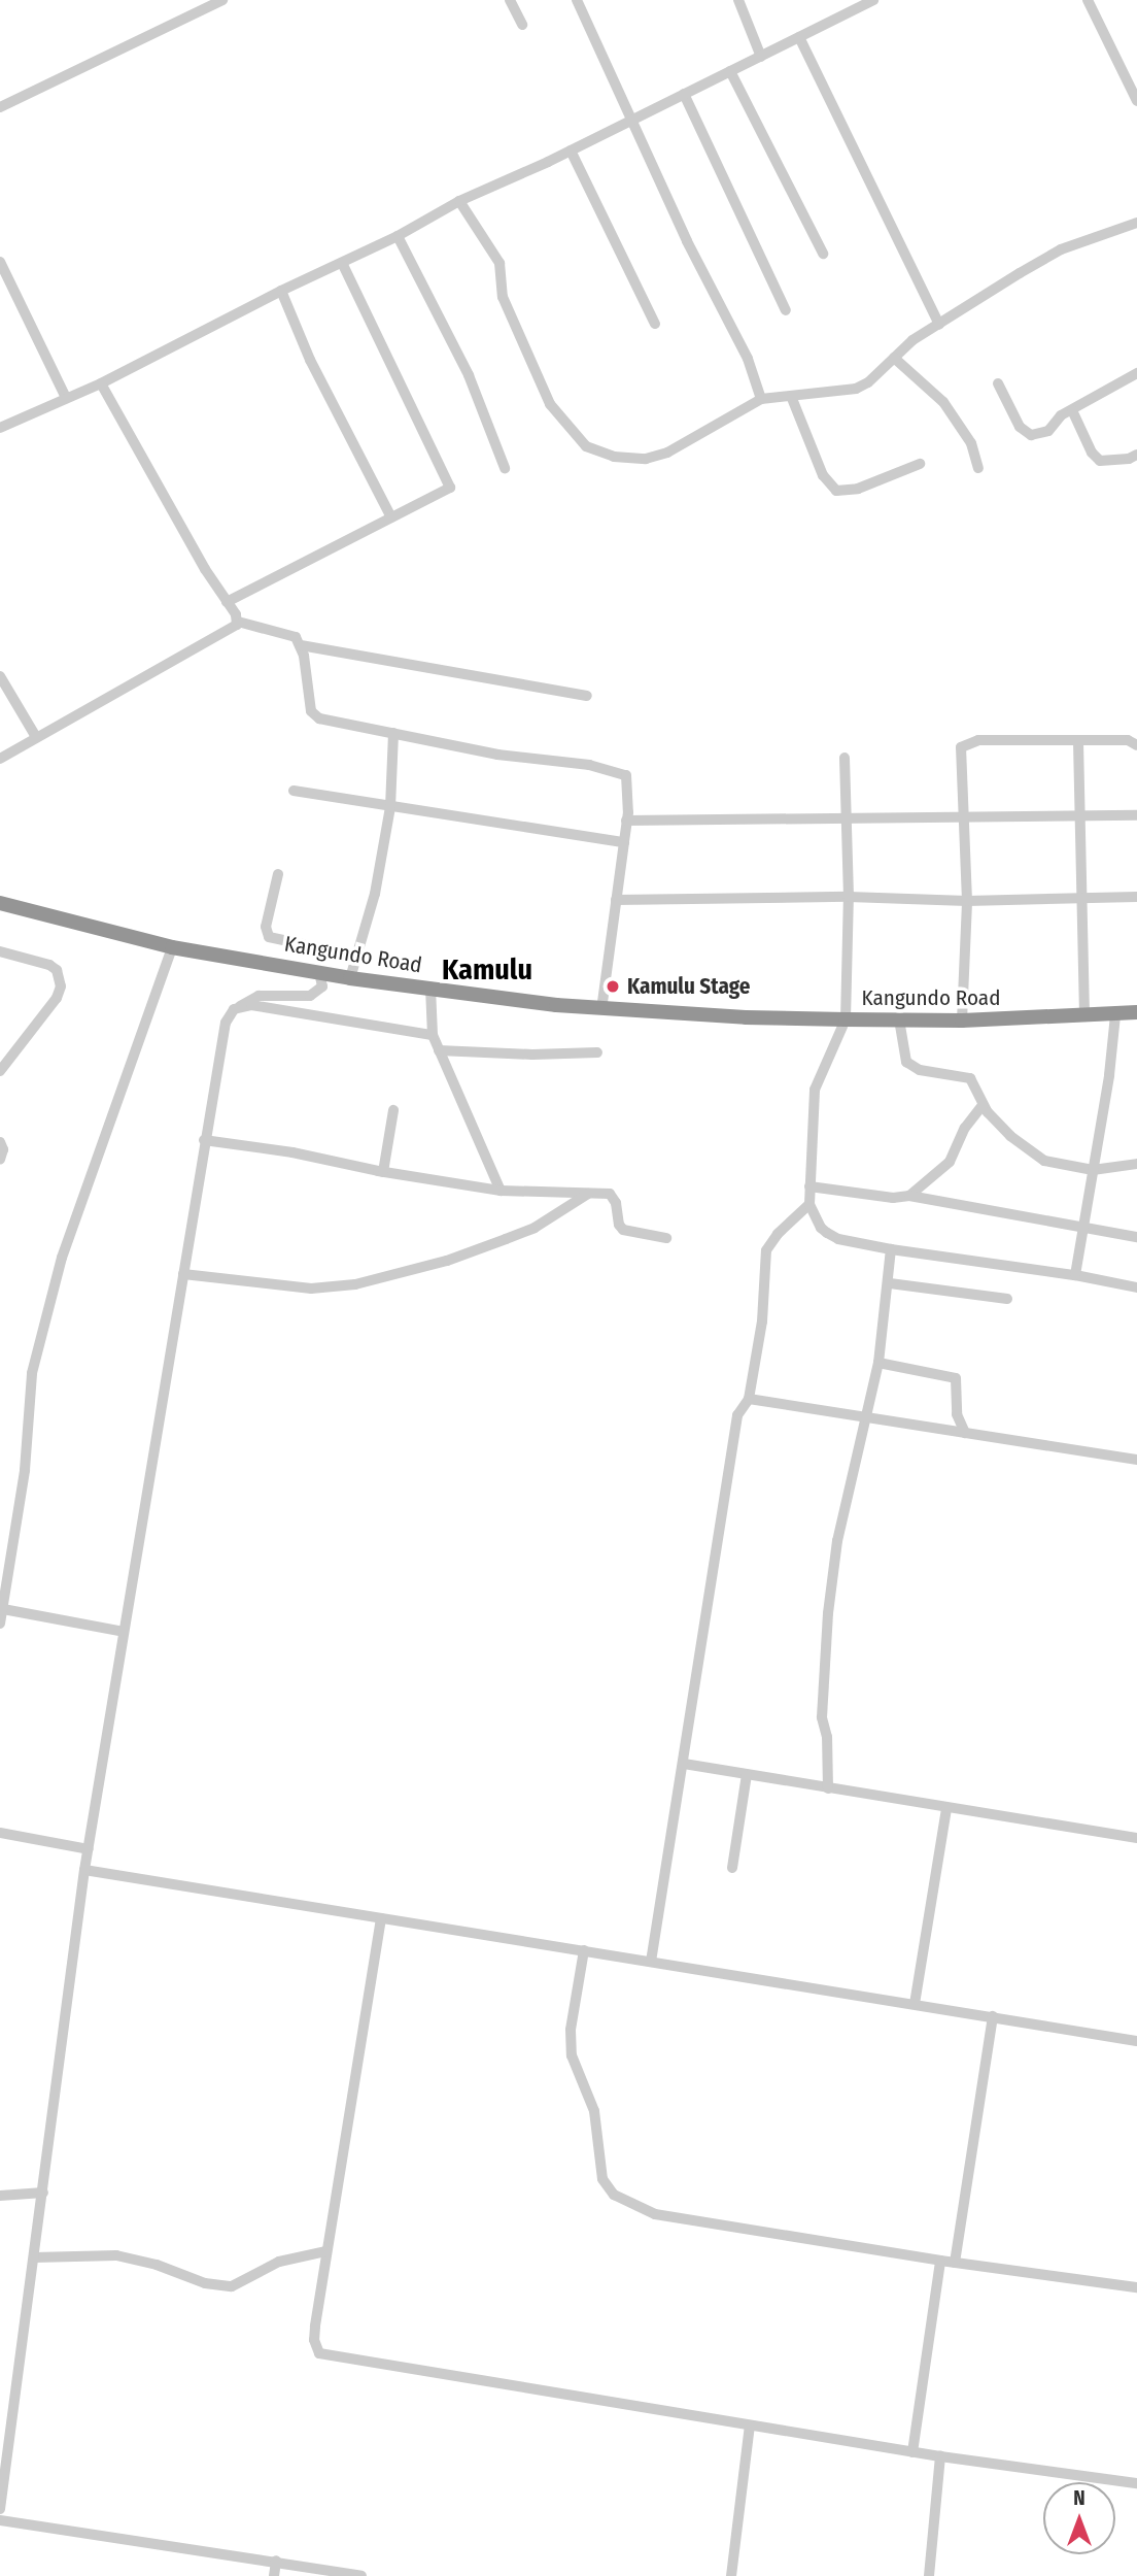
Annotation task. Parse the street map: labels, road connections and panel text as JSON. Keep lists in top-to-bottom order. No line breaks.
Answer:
{"streets":{"highway":["Kangundo Road"]},"districts":["Kamulu"],"places":["Kamulu Stage"],"north":"top"}
